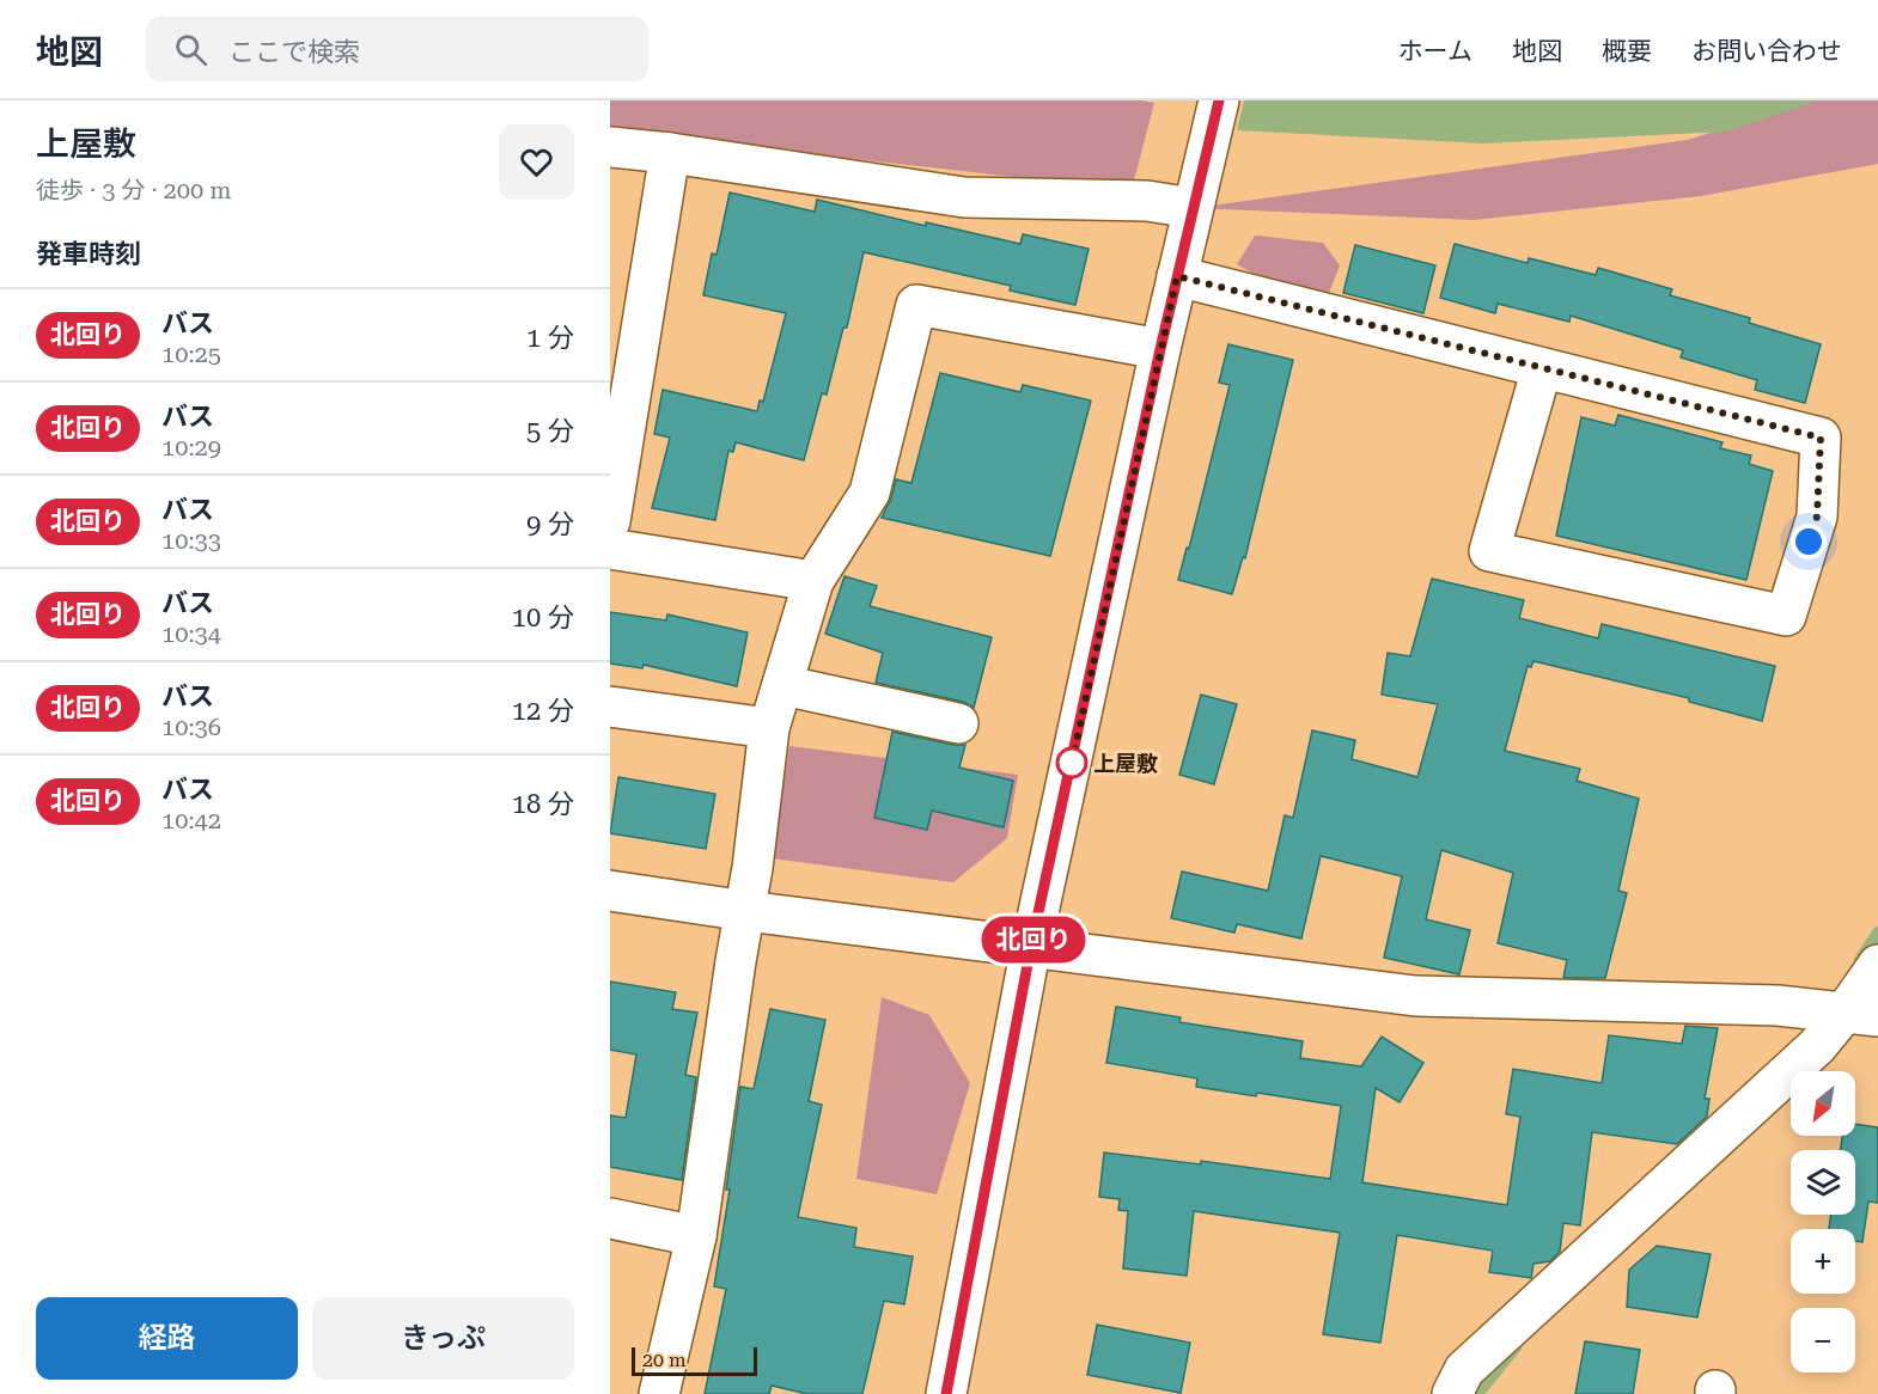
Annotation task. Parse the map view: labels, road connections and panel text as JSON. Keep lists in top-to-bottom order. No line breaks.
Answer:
{"places":["上屋敷"],"lines":["bus line 北回り"],"scale_bar":"20 m","north":"bottom left","page":{"header":"地図","search":"ここで検索","nav":["ホーム","地図","概要","お問い合わせ"],"heading":[["上屋敷","徒歩 · 3 分 · 200 m"],"発車時刻"],"on_map":"北回り","list":[{"mark":"北回り","name":"バス","note":"10:25","value":"1 分"},{"mark":"北回り","name":"バス","note":"10:29","value":"5 分"},{"mark":"北回り","name":"バス","note":"10:33","value":"9 分"},{"mark":"北回り","name":"バス","note":"10:34","value":"10 分"},{"mark":"北回り","name":"バス","note":"10:36","value":"12 分"},{"mark":"北回り","name":"バス","note":"10:42","value":"18 分"}],"map_buttons":["+","−"],"buttons":["経路","きっぷ"],"scale":"20 m"}}
